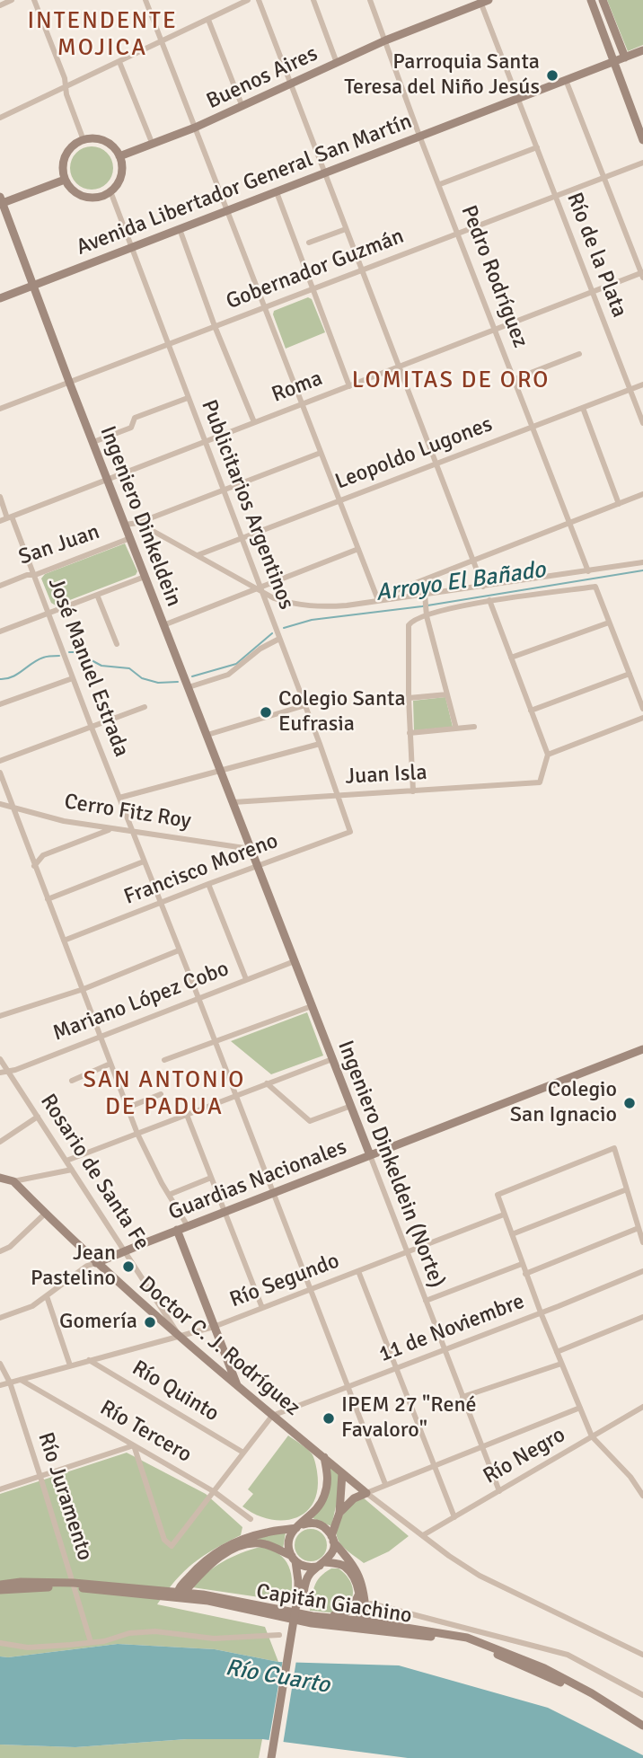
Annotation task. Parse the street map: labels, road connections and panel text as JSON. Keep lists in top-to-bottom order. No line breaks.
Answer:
{"streets":{"main road":["Buenos Aires","Avenida Libertador General San Martín","Ingeniero Dinkeldein","Ingeniero Dinkeldein (Norte)","Guardias Nacionales","Doctor C. J. Rodríguez","Capitán Giachino"],"street":["Río de la Plata","Gobernador Guzmán","Pedro Rodríguez","Roma","Leopoldo Lugones","Publicitarios Argentinos","San Juan","José Manuel Estrada","Juan Isla","Cerro Fitz Roy","Francisco Moreno","Mariano López Cobo","Rosario de Santa Fe","Río Segundo","11 de Noviembre","Río Quinto","Río Tercero","Río Negro","Río Juramento"]},"crossings":[["Buenos Aires","Río de la Plata"],["Buenos Aires","Pedro Rodríguez"],["Buenos Aires","Publicitarios Argentinos"],["Avenida Libertador General San Martín","Río de la Plata"],["Avenida Libertador General San Martín","Pedro Rodríguez"],["Avenida Libertador General San Martín","Publicitarios Argentinos"],["Avenida Libertador General San Martín","Ingeniero Dinkeldein"],["Río de la Plata","Gobernador Guzmán"],["Río de la Plata","Roma"],["Río de la Plata","Leopoldo Lugones"],["Gobernador Guzmán","Pedro Rodríguez"],["Gobernador Guzmán","Publicitarios Argentinos"],["Gobernador Guzmán","Ingeniero Dinkeldein"],["Pedro Rodríguez","Roma"],["Pedro Rodríguez","Leopoldo Lugones"],["Roma","Publicitarios Argentinos"],["Roma","Ingeniero Dinkeldein"],["Roma","José Manuel Estrada"],["Leopoldo Lugones","Publicitarios Argentinos"],["Publicitarios Argentinos","San Juan"],["Publicitarios Argentinos","Juan Isla"],["Publicitarios Argentinos","Francisco Moreno"],["Ingeniero Dinkeldein","San Juan"],["Ingeniero Dinkeldein","Juan Isla"],["Ingeniero Dinkeldein","Cerro Fitz Roy"],["Ingeniero Dinkeldein","Ingeniero Dinkeldein (Norte)"],["San Juan","José Manuel Estrada"],["José Manuel Estrada","Cerro Fitz Roy"],["José Manuel Estrada","Francisco Moreno"],["José Manuel Estrada","Mariano López Cobo"],["José Manuel Estrada","Guardias Nacionales"],["José Manuel Estrada","Río Segundo"],["José Manuel Estrada","11 de Noviembre"],["Cerro Fitz Roy","Ingeniero Dinkeldein (Norte)"],["Francisco Moreno","Ingeniero Dinkeldein (Norte)"],["Mariano López Cobo","Ingeniero Dinkeldein (Norte)"],["Mariano López Cobo","Rosario de Santa Fe"],["Ingeniero Dinkeldein (Norte)","Guardias Nacionales"],["Ingeniero Dinkeldein (Norte)","Río Segundo"],["Ingeniero Dinkeldein (Norte)","11 de Noviembre"],["Ingeniero Dinkeldein (Norte)","Río Negro"],["Rosario de Santa Fe","Guardias Nacionales"],["Rosario de Santa Fe","Río Segundo"],["Rosario de Santa Fe","Doctor C. J. Rodríguez"],["Guardias Nacionales","Doctor C. J. Rodríguez"],["Río Segundo","Doctor C. J. Rodríguez"],["Río Segundo","Río Quinto"],["Río Segundo","Río Tercero"],["Río Segundo","Río Juramento"],["11 de Noviembre","Doctor C. J. Rodríguez"],["Doctor C. J. Rodríguez","Río Negro"],["Río Juramento","Capitán Giachino"]],"districts":["INTENDENTE MOJICA","LOMITAS DE ORO","SAN ANTONIO DE PADUA"],"water":["Arroyo El Bañado","Río Cuarto"],"places":["Parroquia Santa Teresa del Niño Jesús","Colegio Santa Eufrasia","Colegio San Ignacio","Jean Pastelino","Gomería","IPEM 27 \"René Favaloro\""]}
